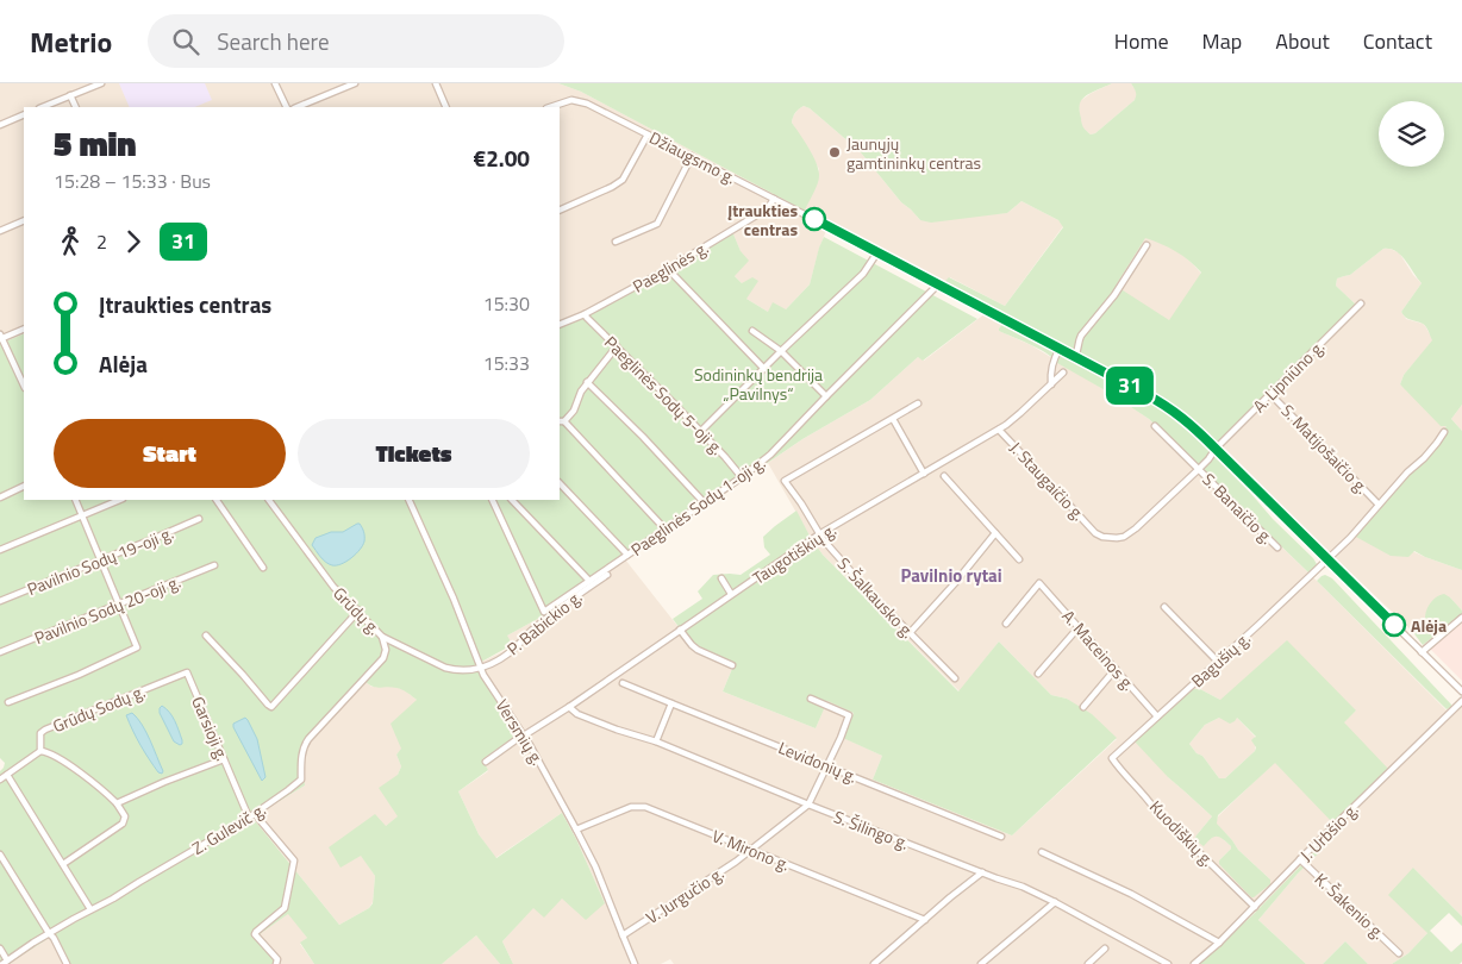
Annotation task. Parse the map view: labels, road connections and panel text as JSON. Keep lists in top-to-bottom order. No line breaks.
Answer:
{"streets":{"street":["Džiaugsmo g.","Paeglinės g.","A. Lipniūno g.","Paeglinės Sodų 5-oji g.","S. Matijošaičio g.","J. Staugaičio g.","Paeglinės Sodų 1-oji g.","S. Banaičio g.","Taugotiškių g.","Pavilnio Sodų 19-oji g.","S. Šalkausko g.","Pavilnio Sodų 20-oji g.","Grūdų g.","P. Babickio g.","A. Maceinos g.","Bagušių g.","Grūdų Sodų g.","Garsioji g.","Versmių g.","Levidonių g.","Z. Gulevič g.","S. Šilingo g.","J. Urbšio g.","Kuodiškių g.","V. Mirono g.","V. Jurgučio g.","K. Šakenio g."]},"crossings":[["Džiaugsmo g.","Paeglinės g."],["Džiaugsmo g.","A. Lipniūno g."],["Džiaugsmo g.","Paeglinės Sodų 1-oji g."],["Džiaugsmo g.","S. Banaičio g."],["Džiaugsmo g.","Bagušių g."],["Paeglinės g.","Paeglinės Sodų 5-oji g."],["A. Lipniūno g.","S. Matijošaičio g."],["A. Lipniūno g.","S. Banaičio g."],["Paeglinės Sodų 5-oji g.","Paeglinės Sodų 1-oji g."],["S. Matijošaičio g.","Bagušių g."],["J. Staugaičio g.","S. Banaičio g."],["J. Staugaičio g.","Taugotiškių g."],["Taugotiškių g.","S. Šalkausko g."],["Taugotiškių g.","Versmių g."],["Taugotiškių g.","S. Šilingo g."],["Grūdų g.","P. Babickio g."],["Grūdų g.","Versmių g."],["Grūdų g.","Z. Gulevič g."],["P. Babickio g.","Versmių g."],["A. Maceinos g.","Bagušių g."],["Bagušių g.","Kuodiškių g."],["Grūdų Sodų g.","Garsioji g."],["Garsioji g.","Z. Gulevič g."],["Versmių g.","V. Mirono g."],["Versmių g.","V. Jurgučio g."],["Levidonių g.","V. Jurgučio g."],["S. Šilingo g.","V. Jurgučio g."],["J. Urbšio g.","Kuodiškių g."],["J. Urbšio g.","K. Šakenio g."],["V. Mirono g.","V. Jurgučio g."]],"districts":["Pavilnio rytai"],"parks":["Sodininkų bendrija „Pavilnys“"],"places":["Jaunųjų gamtininkų centras","Įtraukties centras","Alėja"],"lines":["bus line 31"],"page":{"header":"Metrio","search":"Search here","nav":["Home","Map","About","Contact"],"on_map":"31","heading":["5 min","15:28 – 15:33 · Bus","€2.00"],"legs":["2","31"],"list":[{"name":"Įtraukties centras","value":"15:30"},{"name":"Alėja","value":"15:33"}],"buttons":["Start","Tickets"]}}
